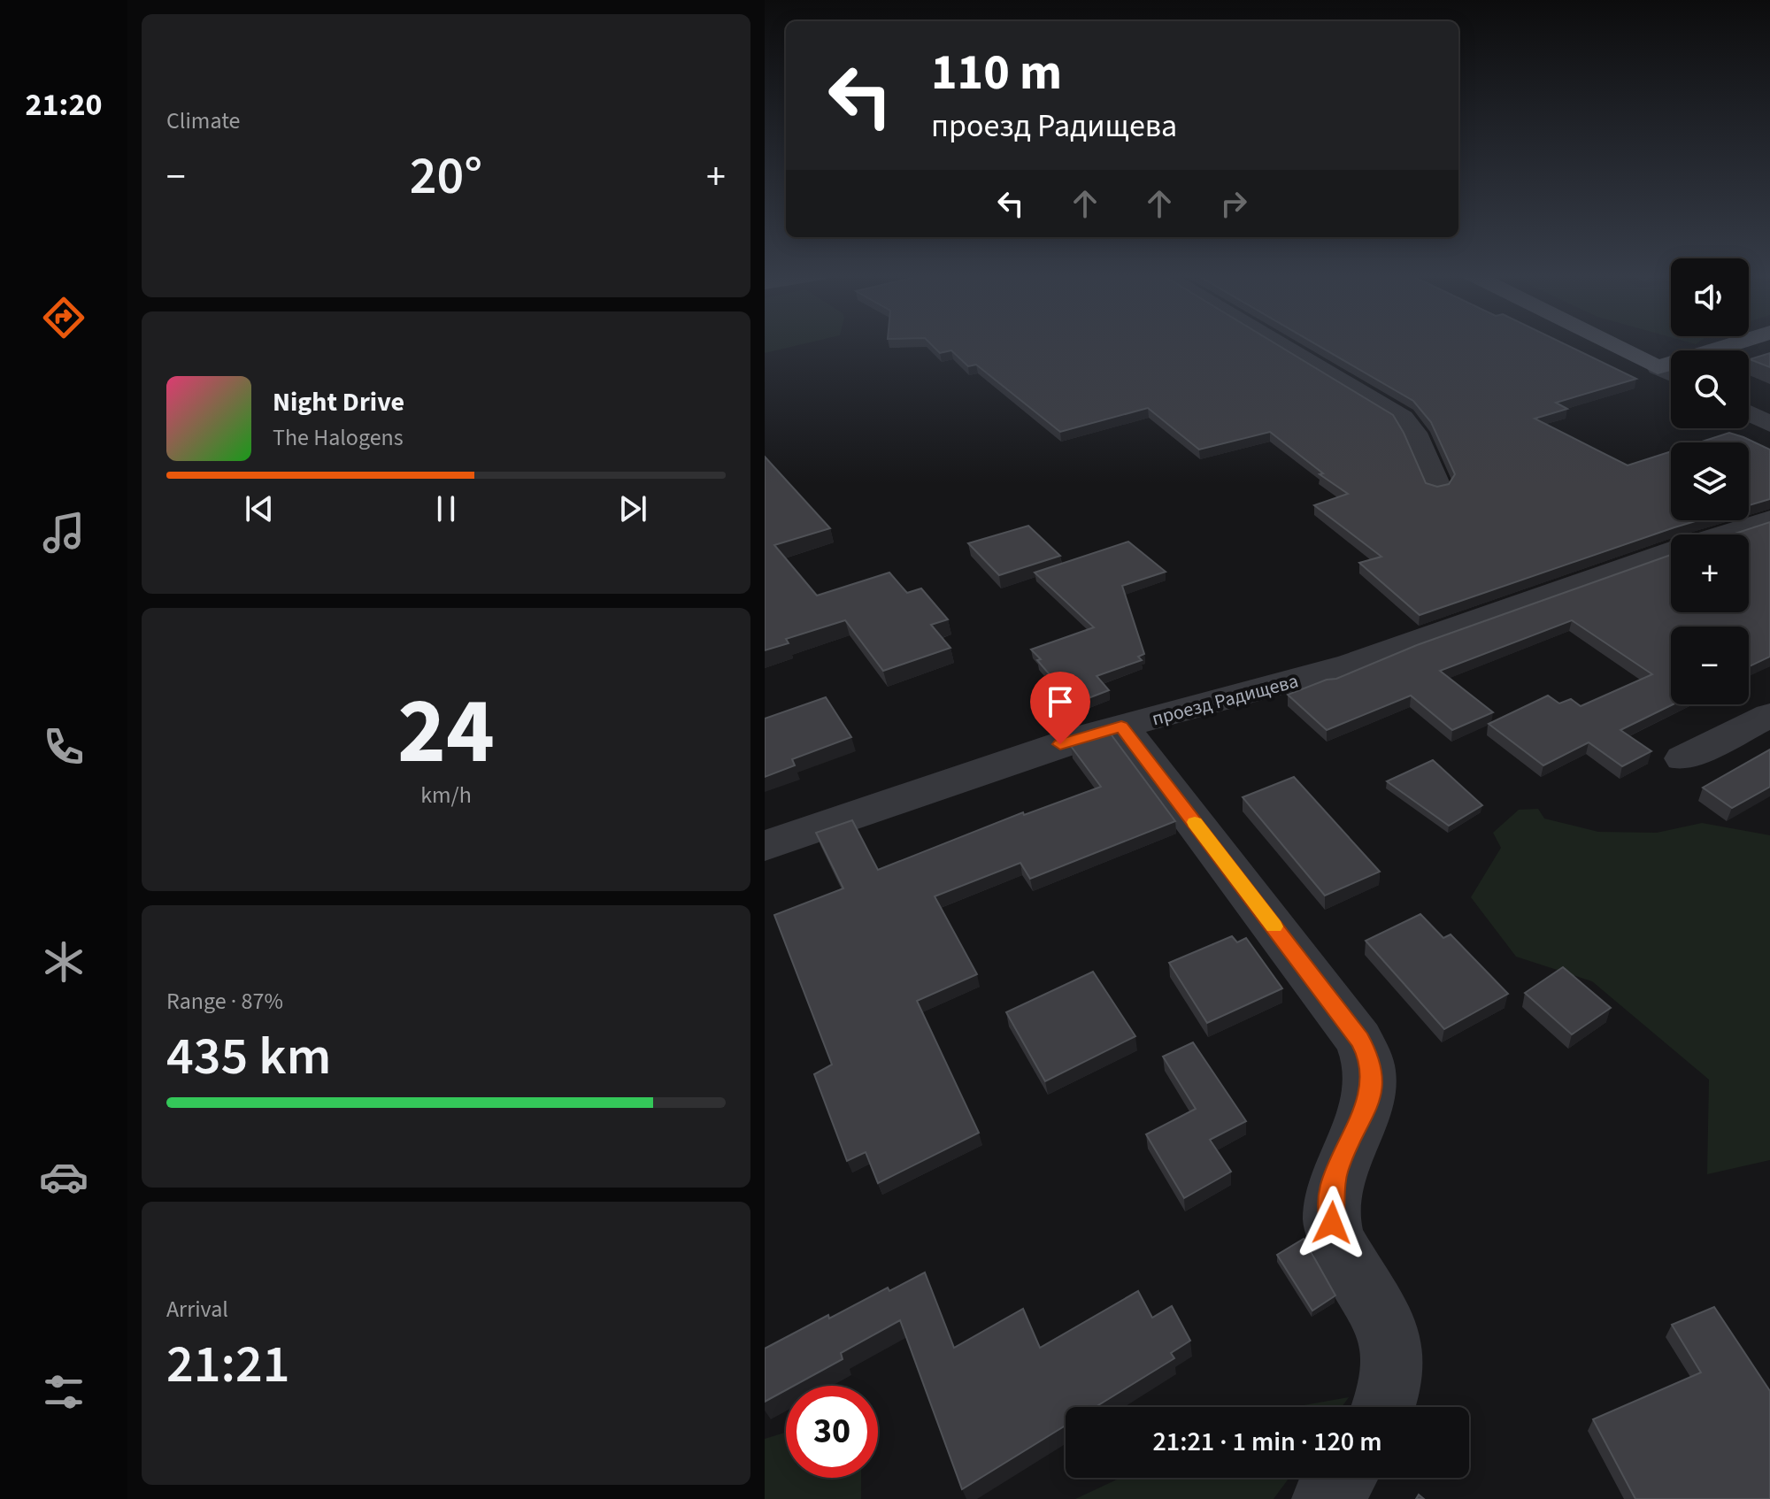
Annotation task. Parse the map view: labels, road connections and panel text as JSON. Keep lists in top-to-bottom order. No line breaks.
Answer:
{"streets":{"street":["проезд Радищева"]},"page":{"tabs":"21:20","tile":["Climate",["24","km/h"],["Range · 87%","435 km"],["Arrival","21:21"]],"turn":["110 m","проезд Радищева"],"heat":["−","20°","+"],"map_buttons":["+","−"],"song":["Night Drive","The Halogens"],"limit":"30","trip":"21:21 · 1 min · 120 m"}}
